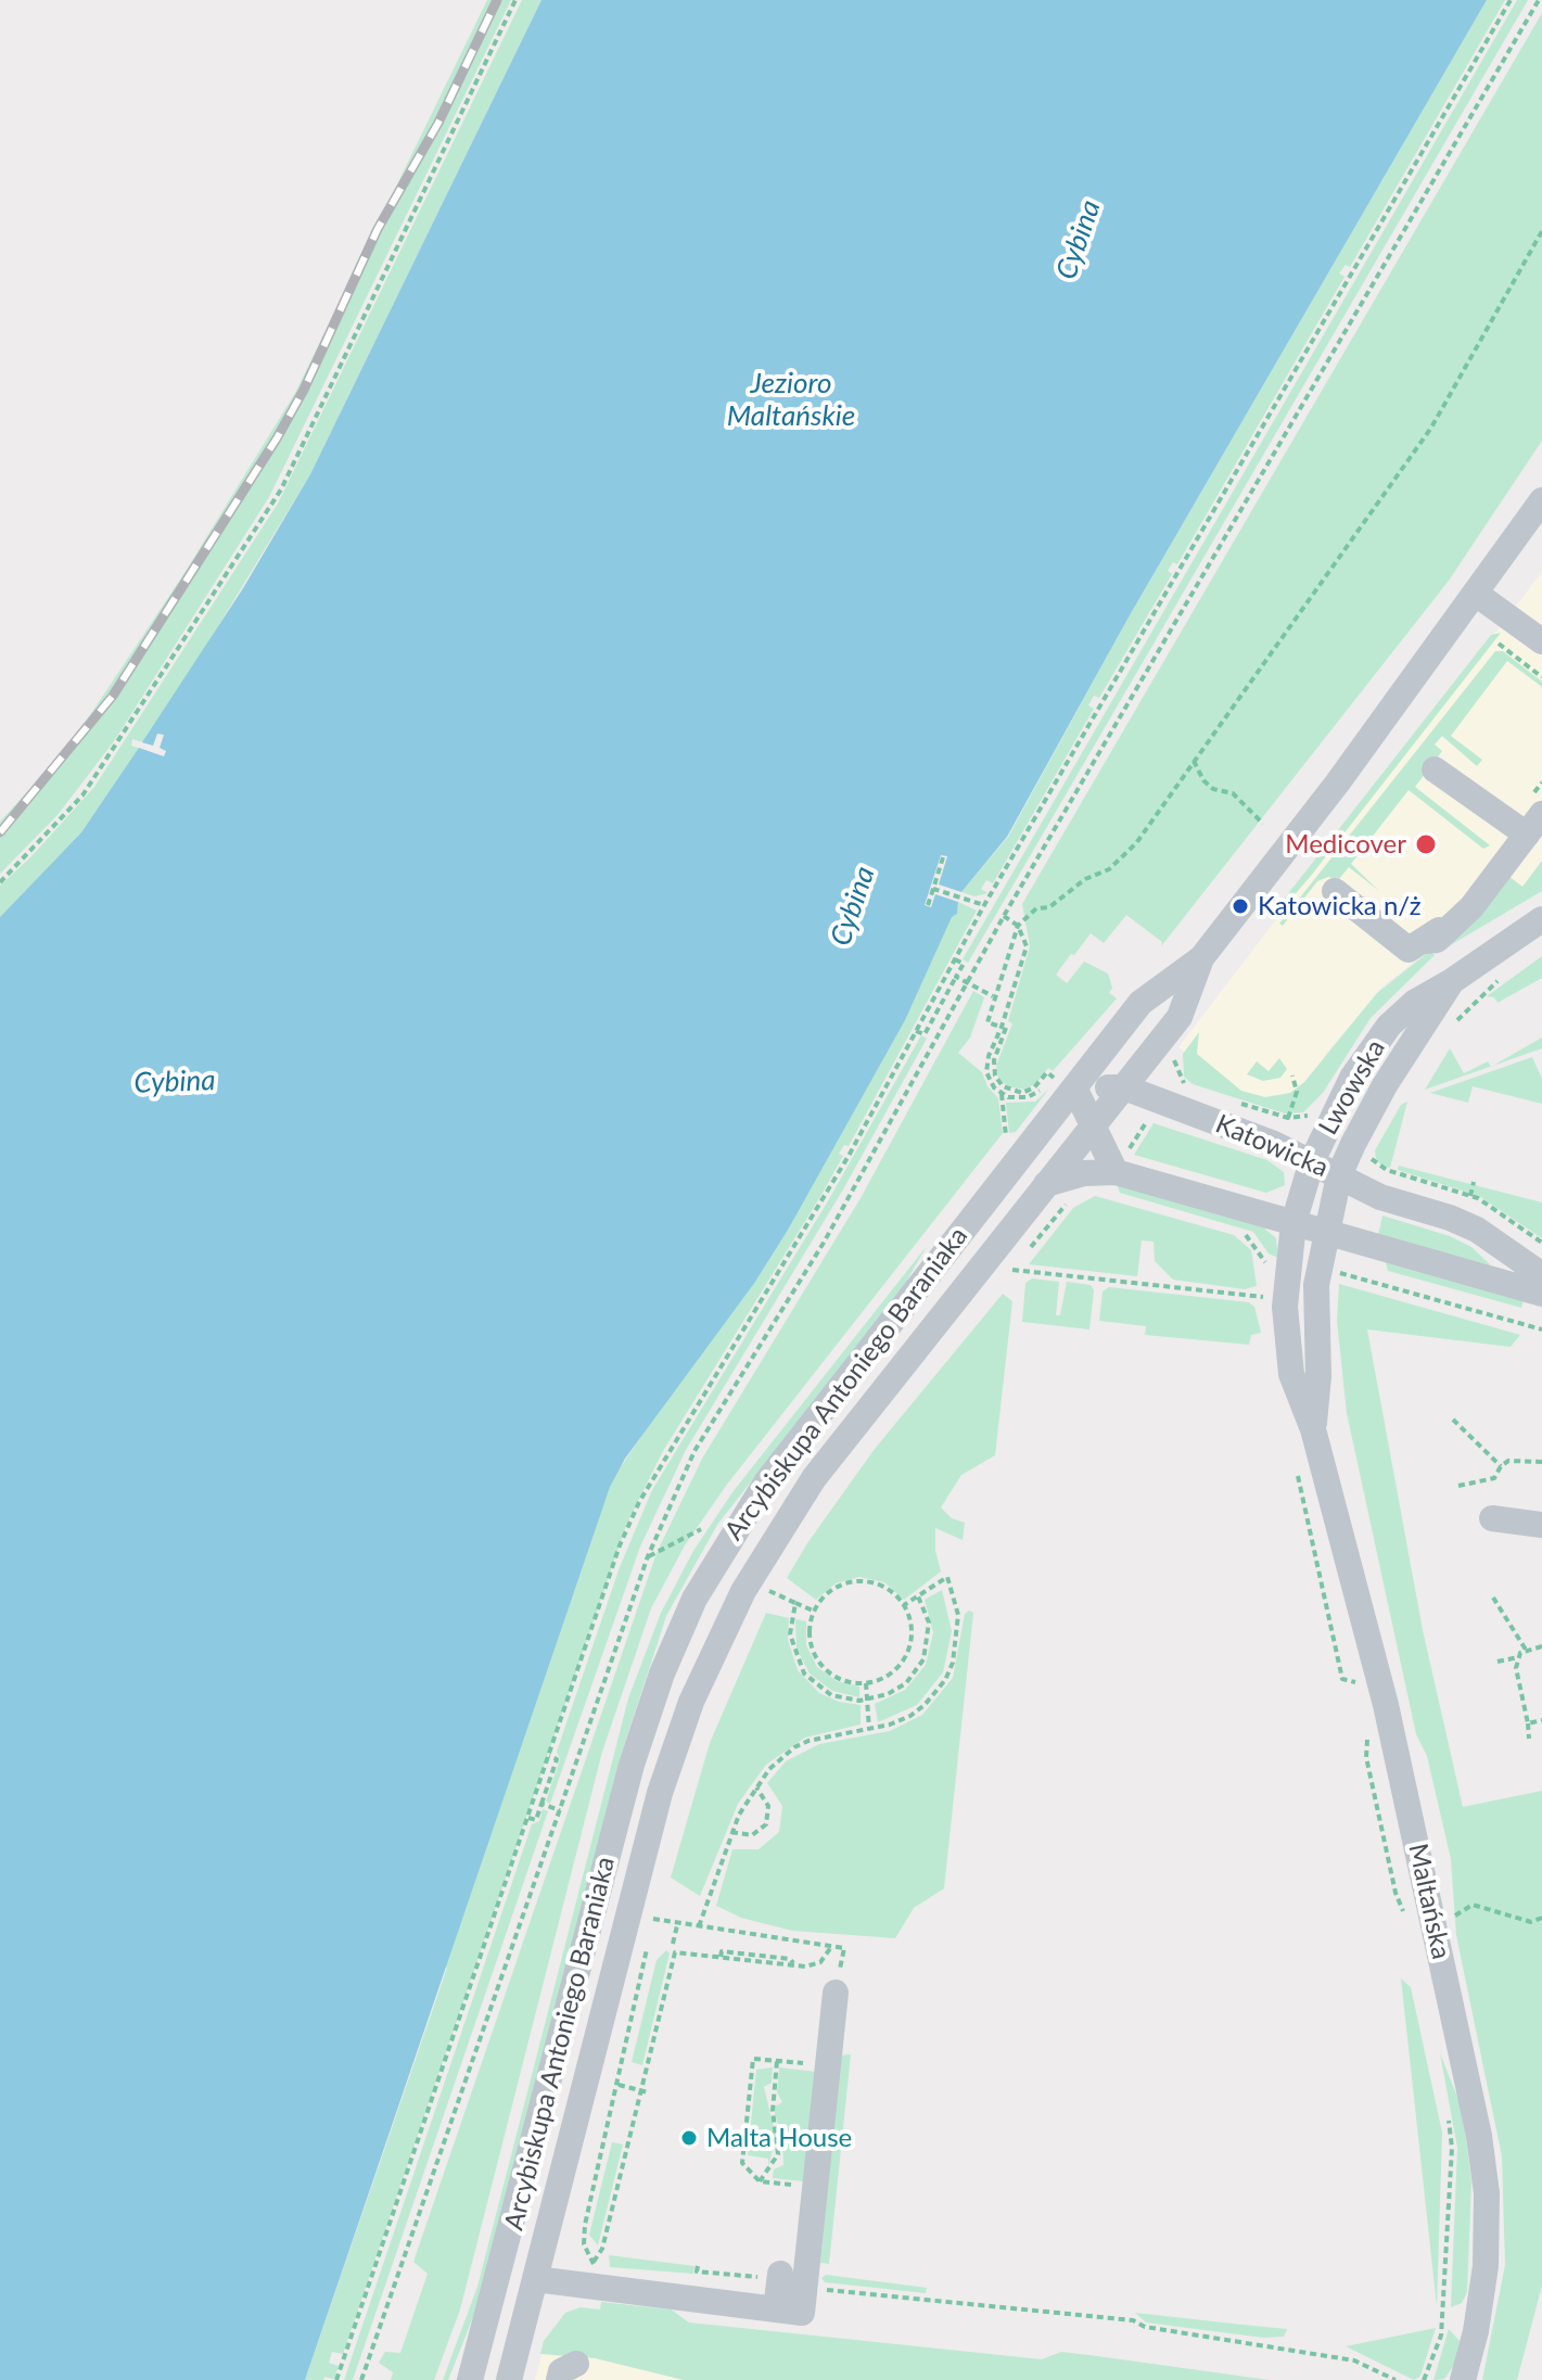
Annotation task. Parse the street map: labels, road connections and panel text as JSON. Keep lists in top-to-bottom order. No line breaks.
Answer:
{"streets":{"street":["Lwowska","Katowicka","Arcybiskupa Antoniego Baraniaka","Maltańska"]},"crossings":[["Lwowska","Katowicka"],["Lwowska","Maltańska"],["Katowicka","Arcybiskupa Antoniego Baraniaka"]],"water":["Cybina","Jezioro Maltańskie"],"places":["Medicover","Katowicka n/ż","Malta House"]}
